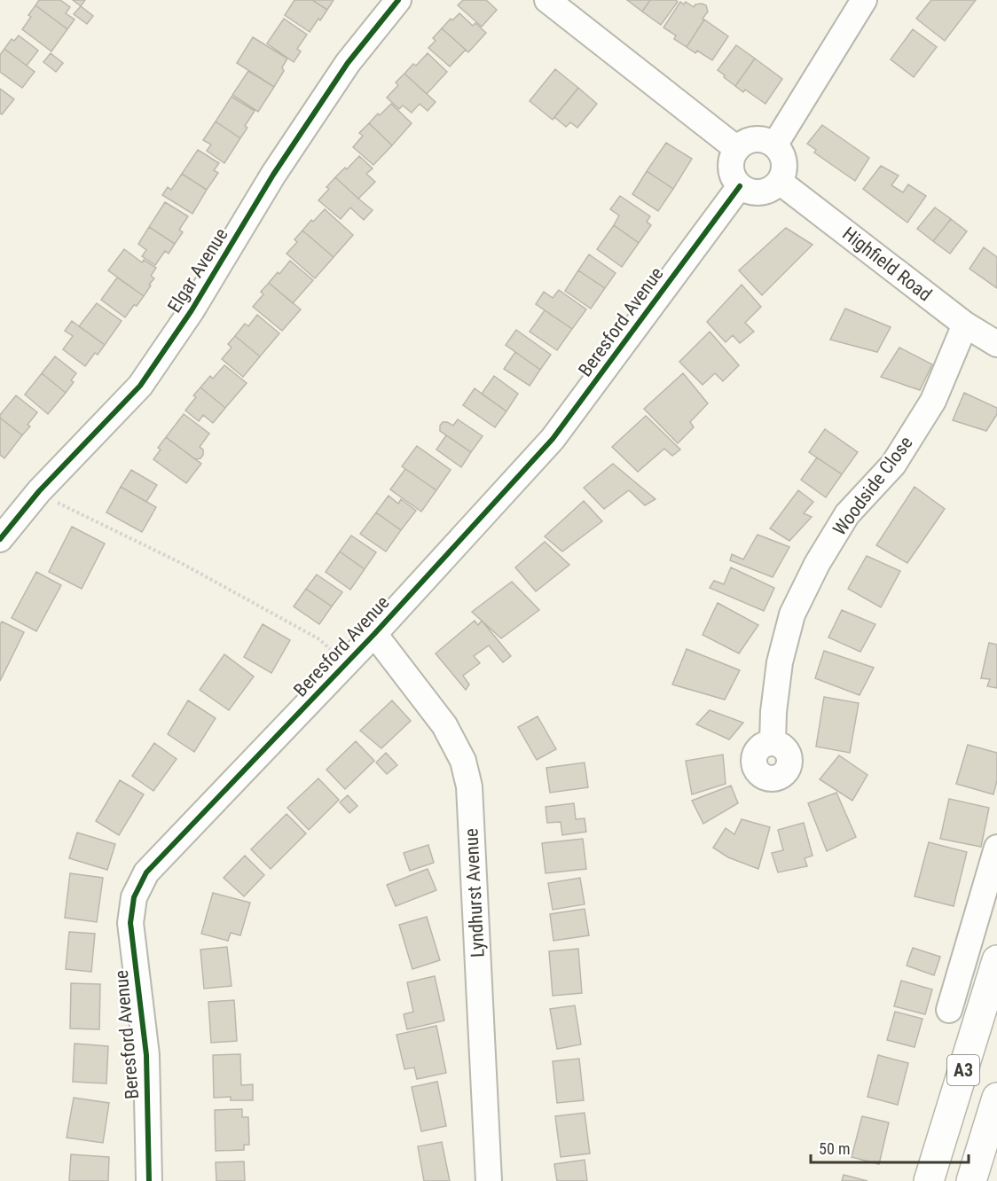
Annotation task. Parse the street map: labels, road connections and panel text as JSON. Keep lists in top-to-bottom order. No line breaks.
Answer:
{"streets":{"highway":["A3"],"street":["Highfield Road","Elgar Avenue","Beresford Avenue","Woodside Close","Lyndhurst Avenue"]},"crossings":[["Highfield Road","Beresford Avenue"],["Highfield Road","Woodside Close"],["Beresford Avenue","Lyndhurst Avenue"]],"scale_bar":"50 m"}
